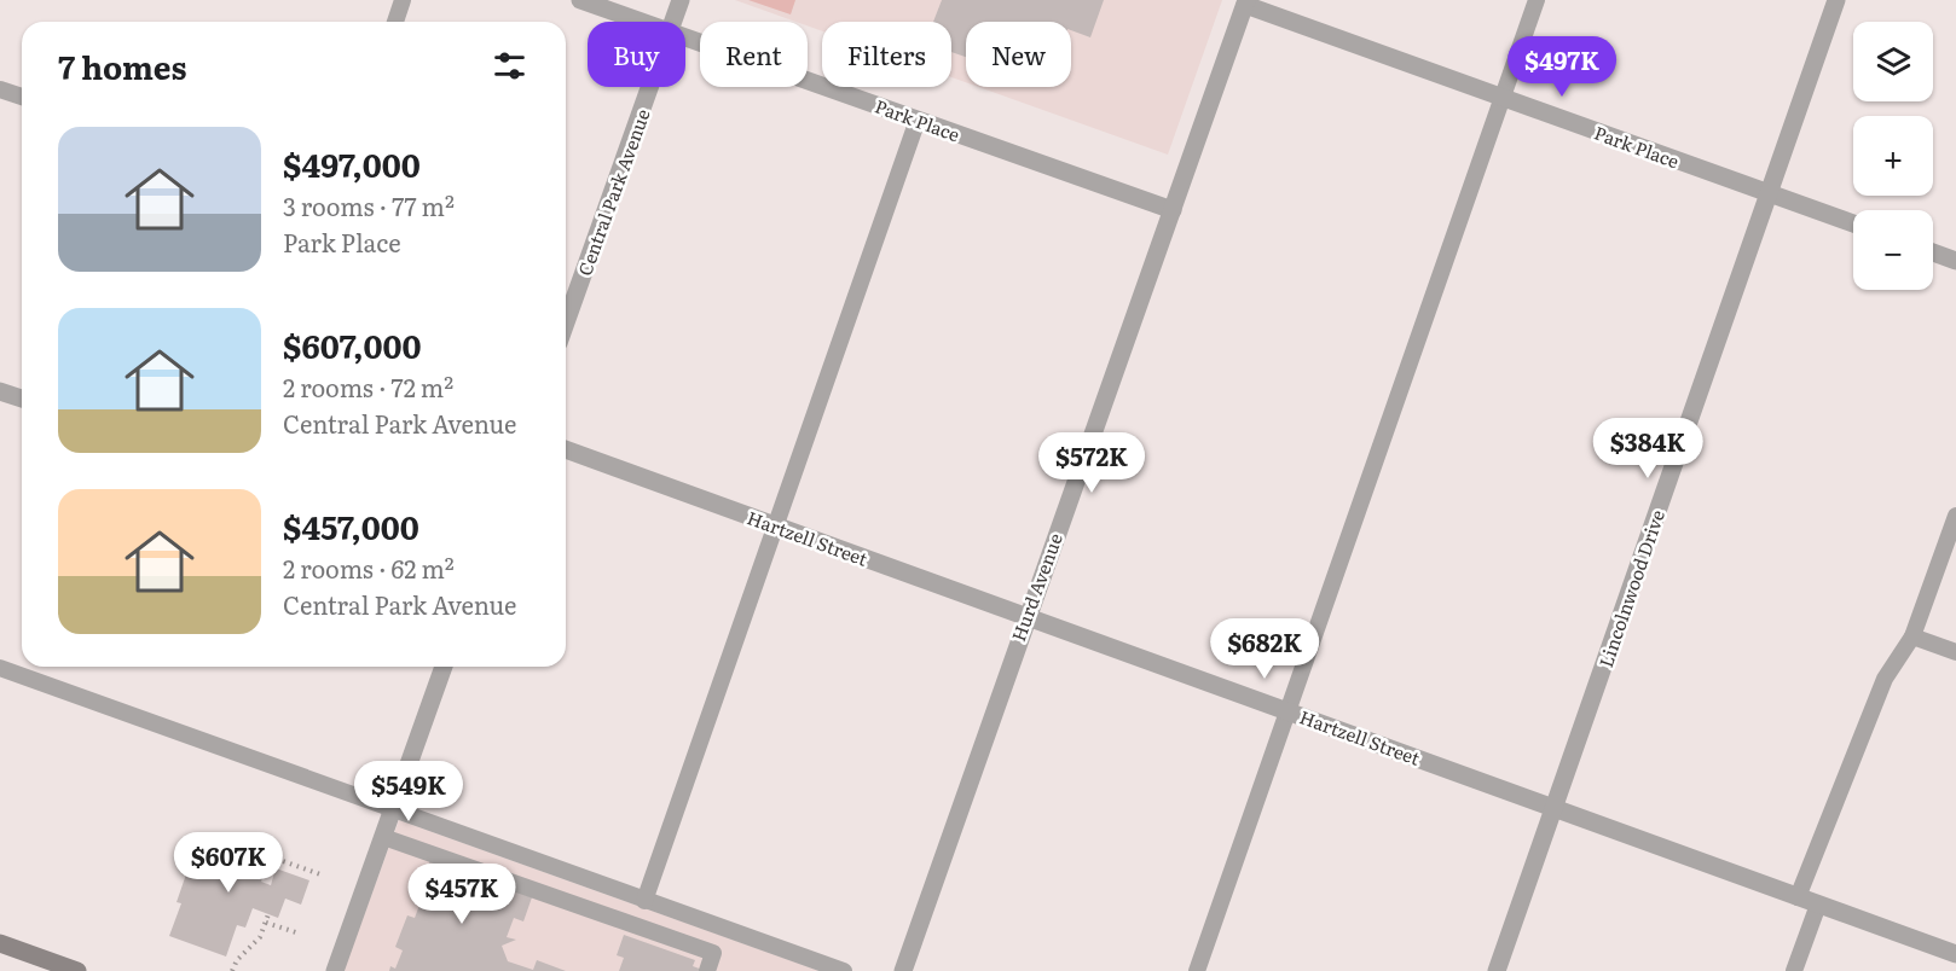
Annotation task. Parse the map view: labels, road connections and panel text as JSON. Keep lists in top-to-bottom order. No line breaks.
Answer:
{"streets":{"street":["Park Place","Central Park Avenue","Hartzell Street","Hurd Avenue","Lincolnwood Drive"]},"crossings":[["Park Place","Hurd Avenue"],["Park Place","Lincolnwood Drive"],["Hartzell Street","Hurd Avenue"],["Hartzell Street","Lincolnwood Drive"]],"page":{"map_buttons":["+","−"],"chip":["Buy","Rent","Filters","New"],"heading":"7 homes","price":["$497K","$384K","$572K","$682K","$549K","$607K","$457K"],"list":[{"name":"$497,000","note":"3 rooms · 77 m² · Park Place"},{"name":"$607,000","note":"2 rooms · 72 m² · Central Park Avenue"},{"name":"$457,000","note":"2 rooms · 62 m² · Central Park Avenue"}]}}
